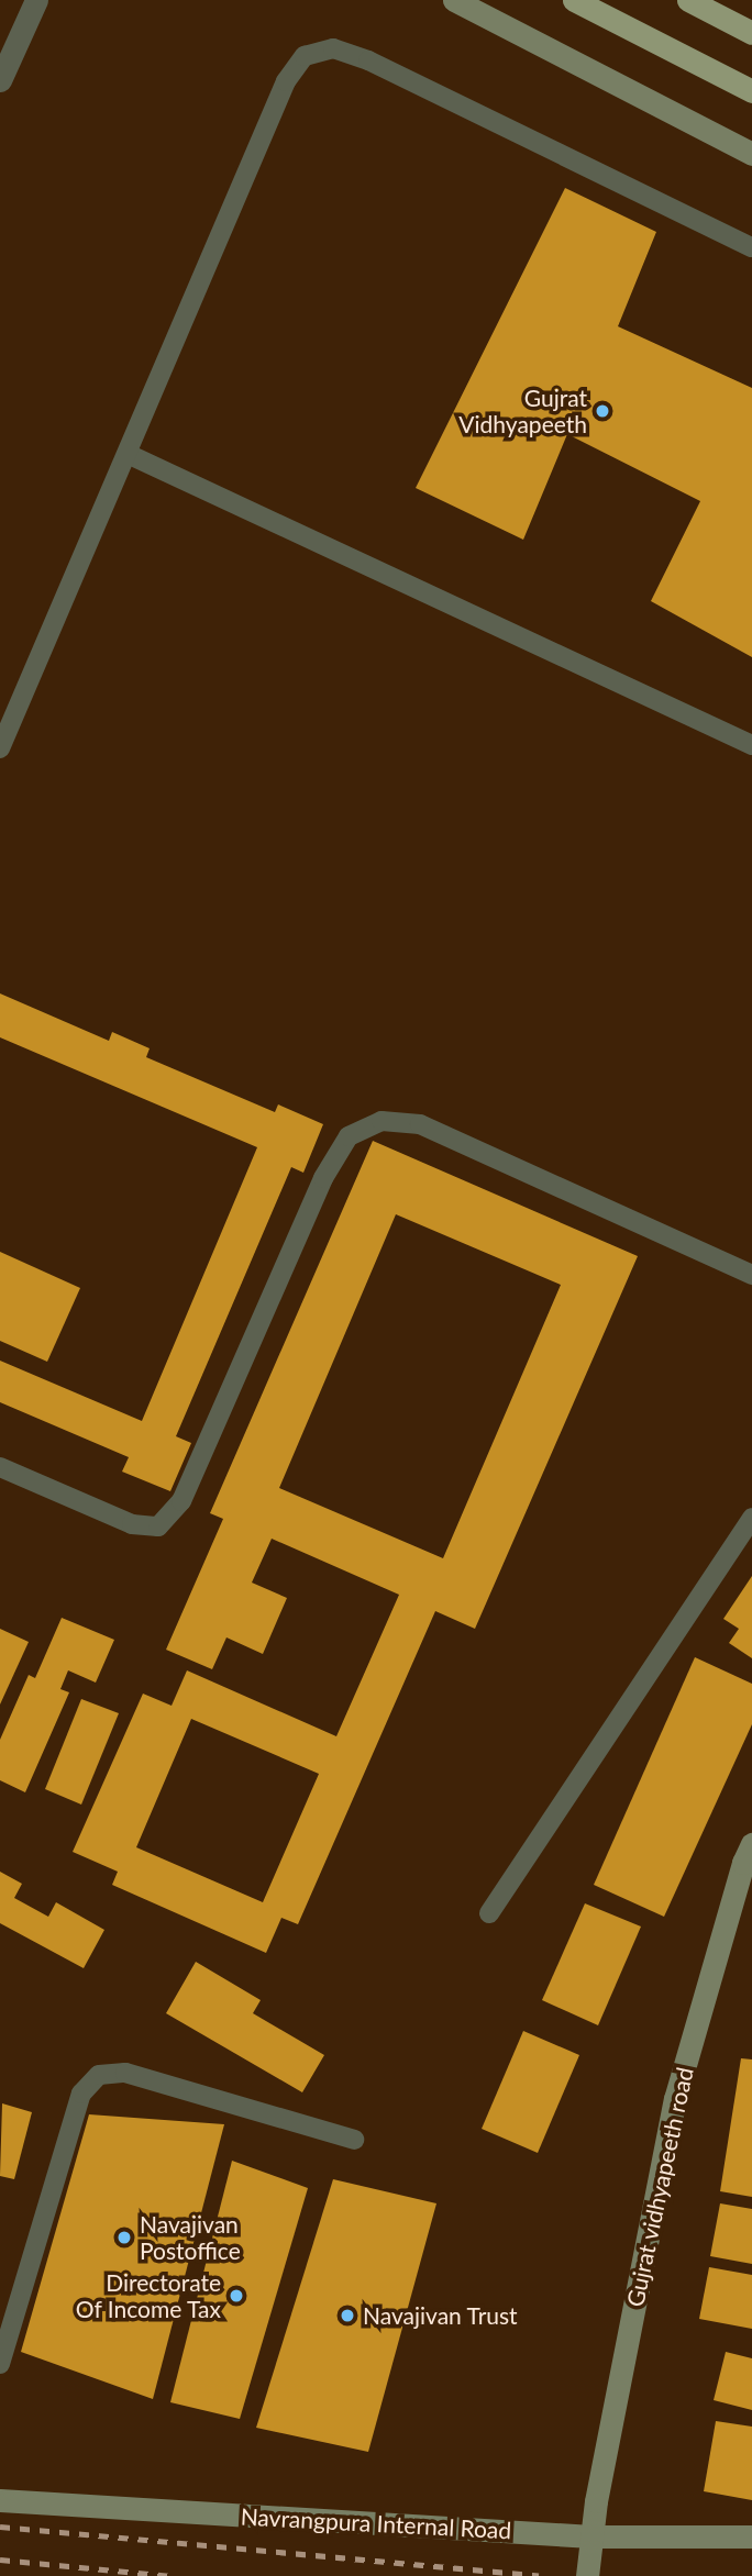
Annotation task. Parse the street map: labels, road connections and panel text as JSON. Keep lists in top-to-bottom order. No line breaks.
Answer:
{"streets":{"street":["Gujrat vidhyapeeth road","Navrangpura Internal Road"]},"crossings":[["Gujrat vidhyapeeth road","Navrangpura Internal Road"]],"places":["Gujrat Vidhyapeeth","Navajivan Postoffice","Directorate Of Income Tax","Navajivan Trust"]}
